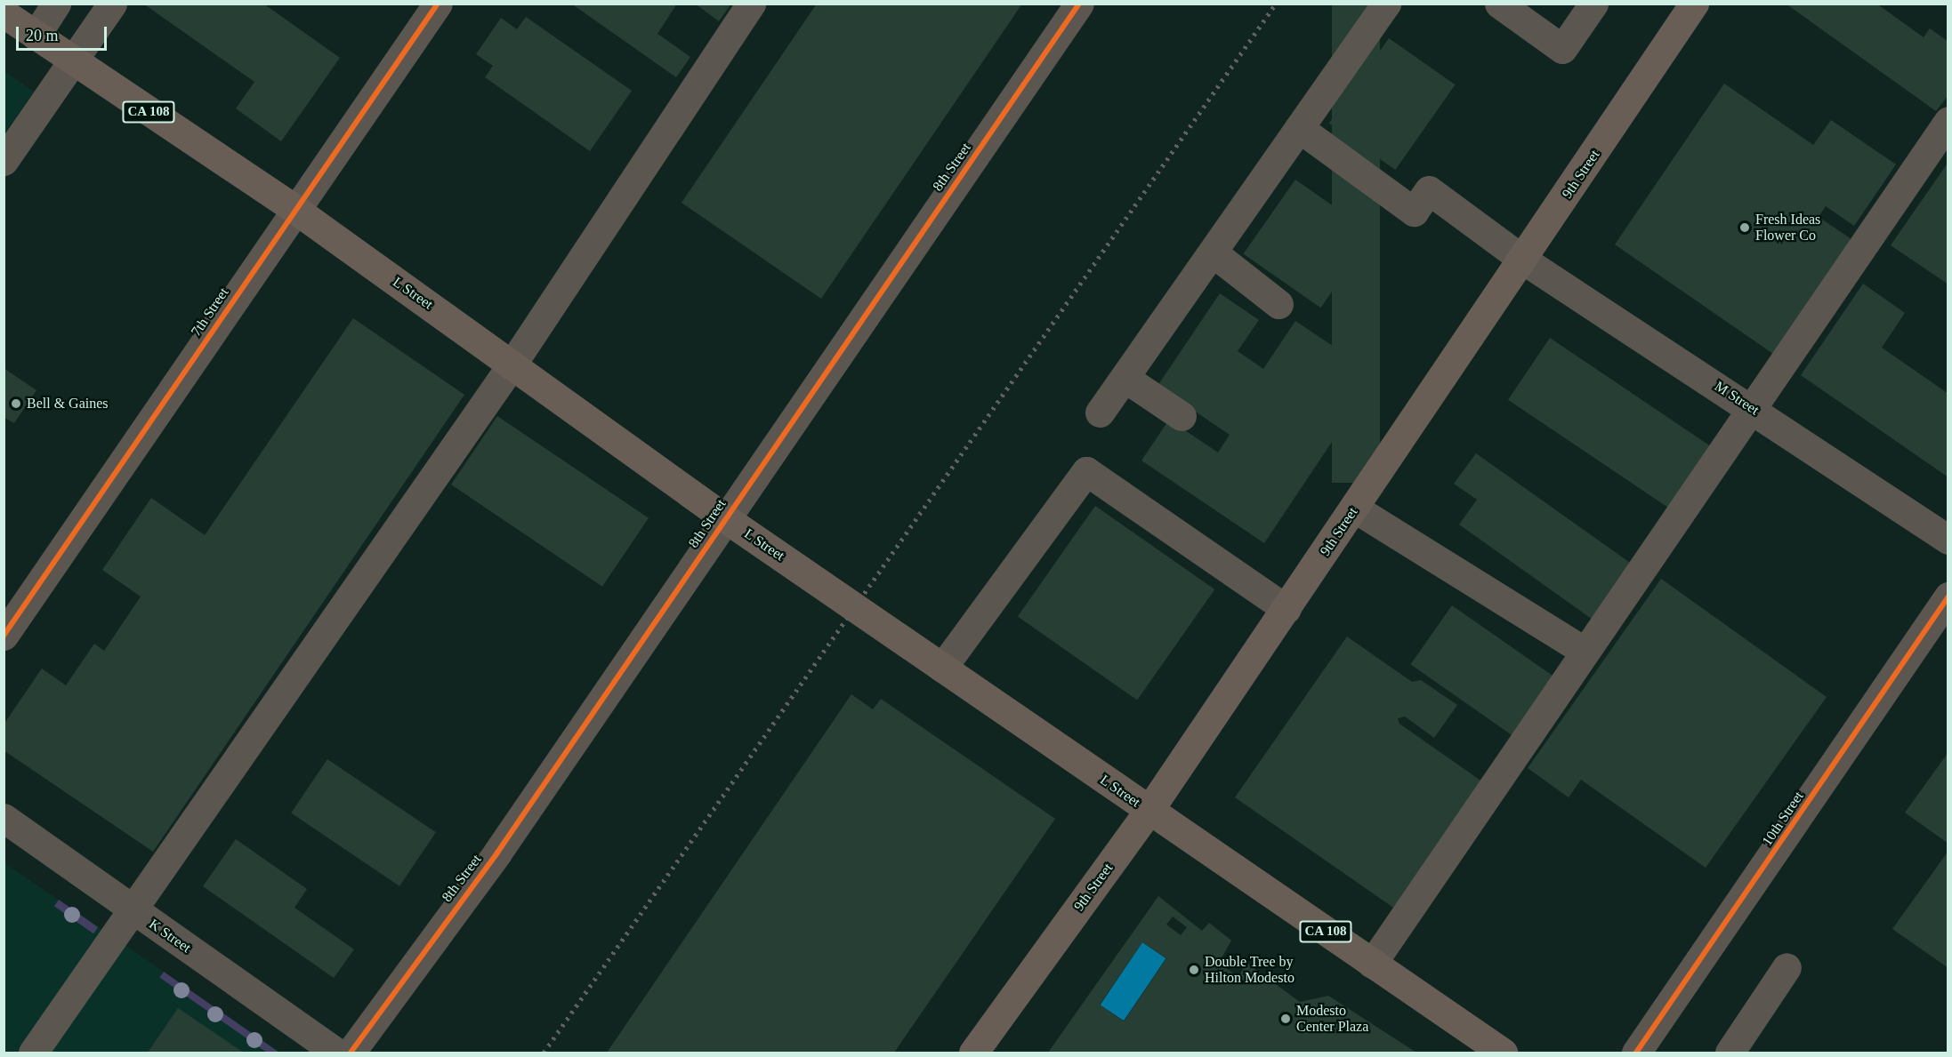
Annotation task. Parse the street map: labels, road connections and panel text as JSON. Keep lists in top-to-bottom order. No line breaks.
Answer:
{"streets":{"main road":["CA 108","9th Street","L Street"],"street":["8th Street","7th Street","M Street","10th Street","K Street"]},"crossings":[["8th Street","L Street"],["9th Street","L Street"],["9th Street","M Street"],["L Street","7th Street"]],"places":["Fresh Ideas Flower Co","Bell & Gaines","Double Tree by Hilton Modesto","Modesto Center Plaza"],"scale_bar":"20 m"}
